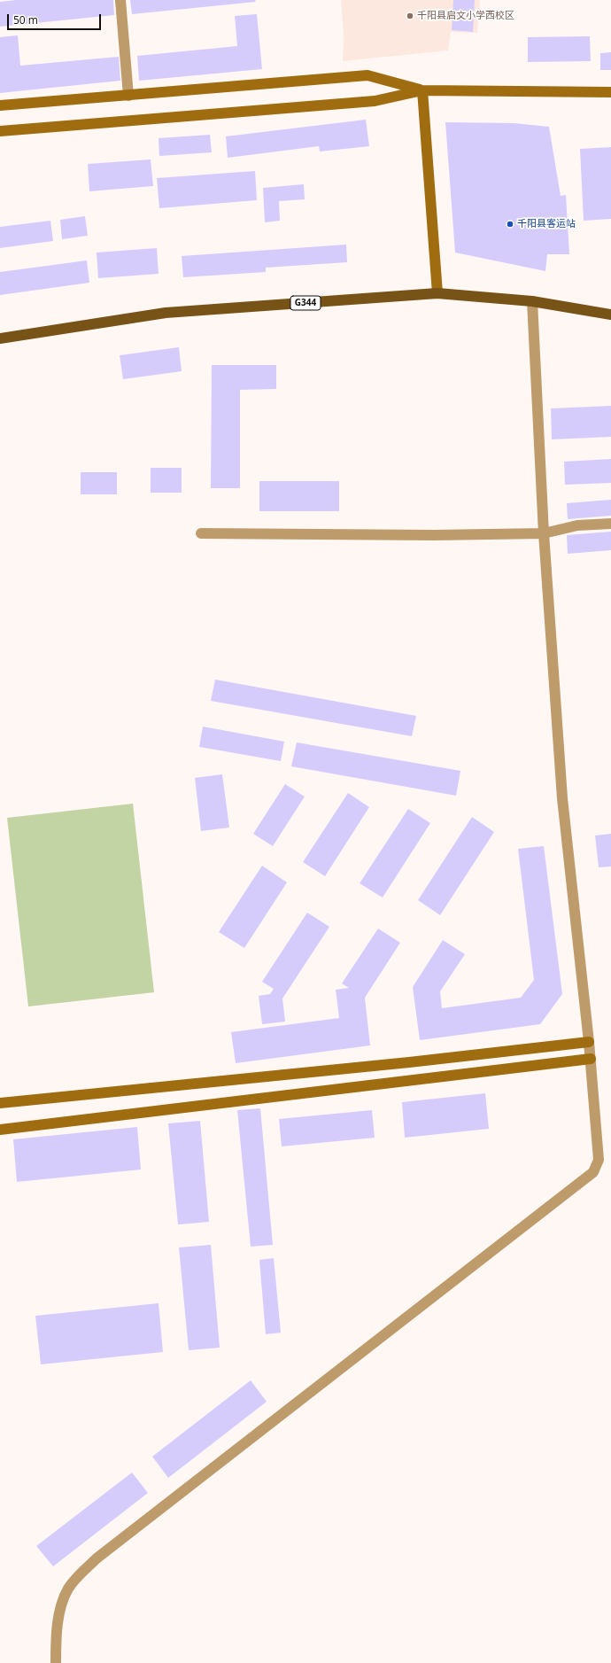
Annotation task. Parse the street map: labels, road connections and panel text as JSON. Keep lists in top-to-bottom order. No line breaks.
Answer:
{"streets":{"main road":["G344"]},"places":["千阳县启文小学西校区","千阳县客运站"],"scale_bar":"50 m"}
